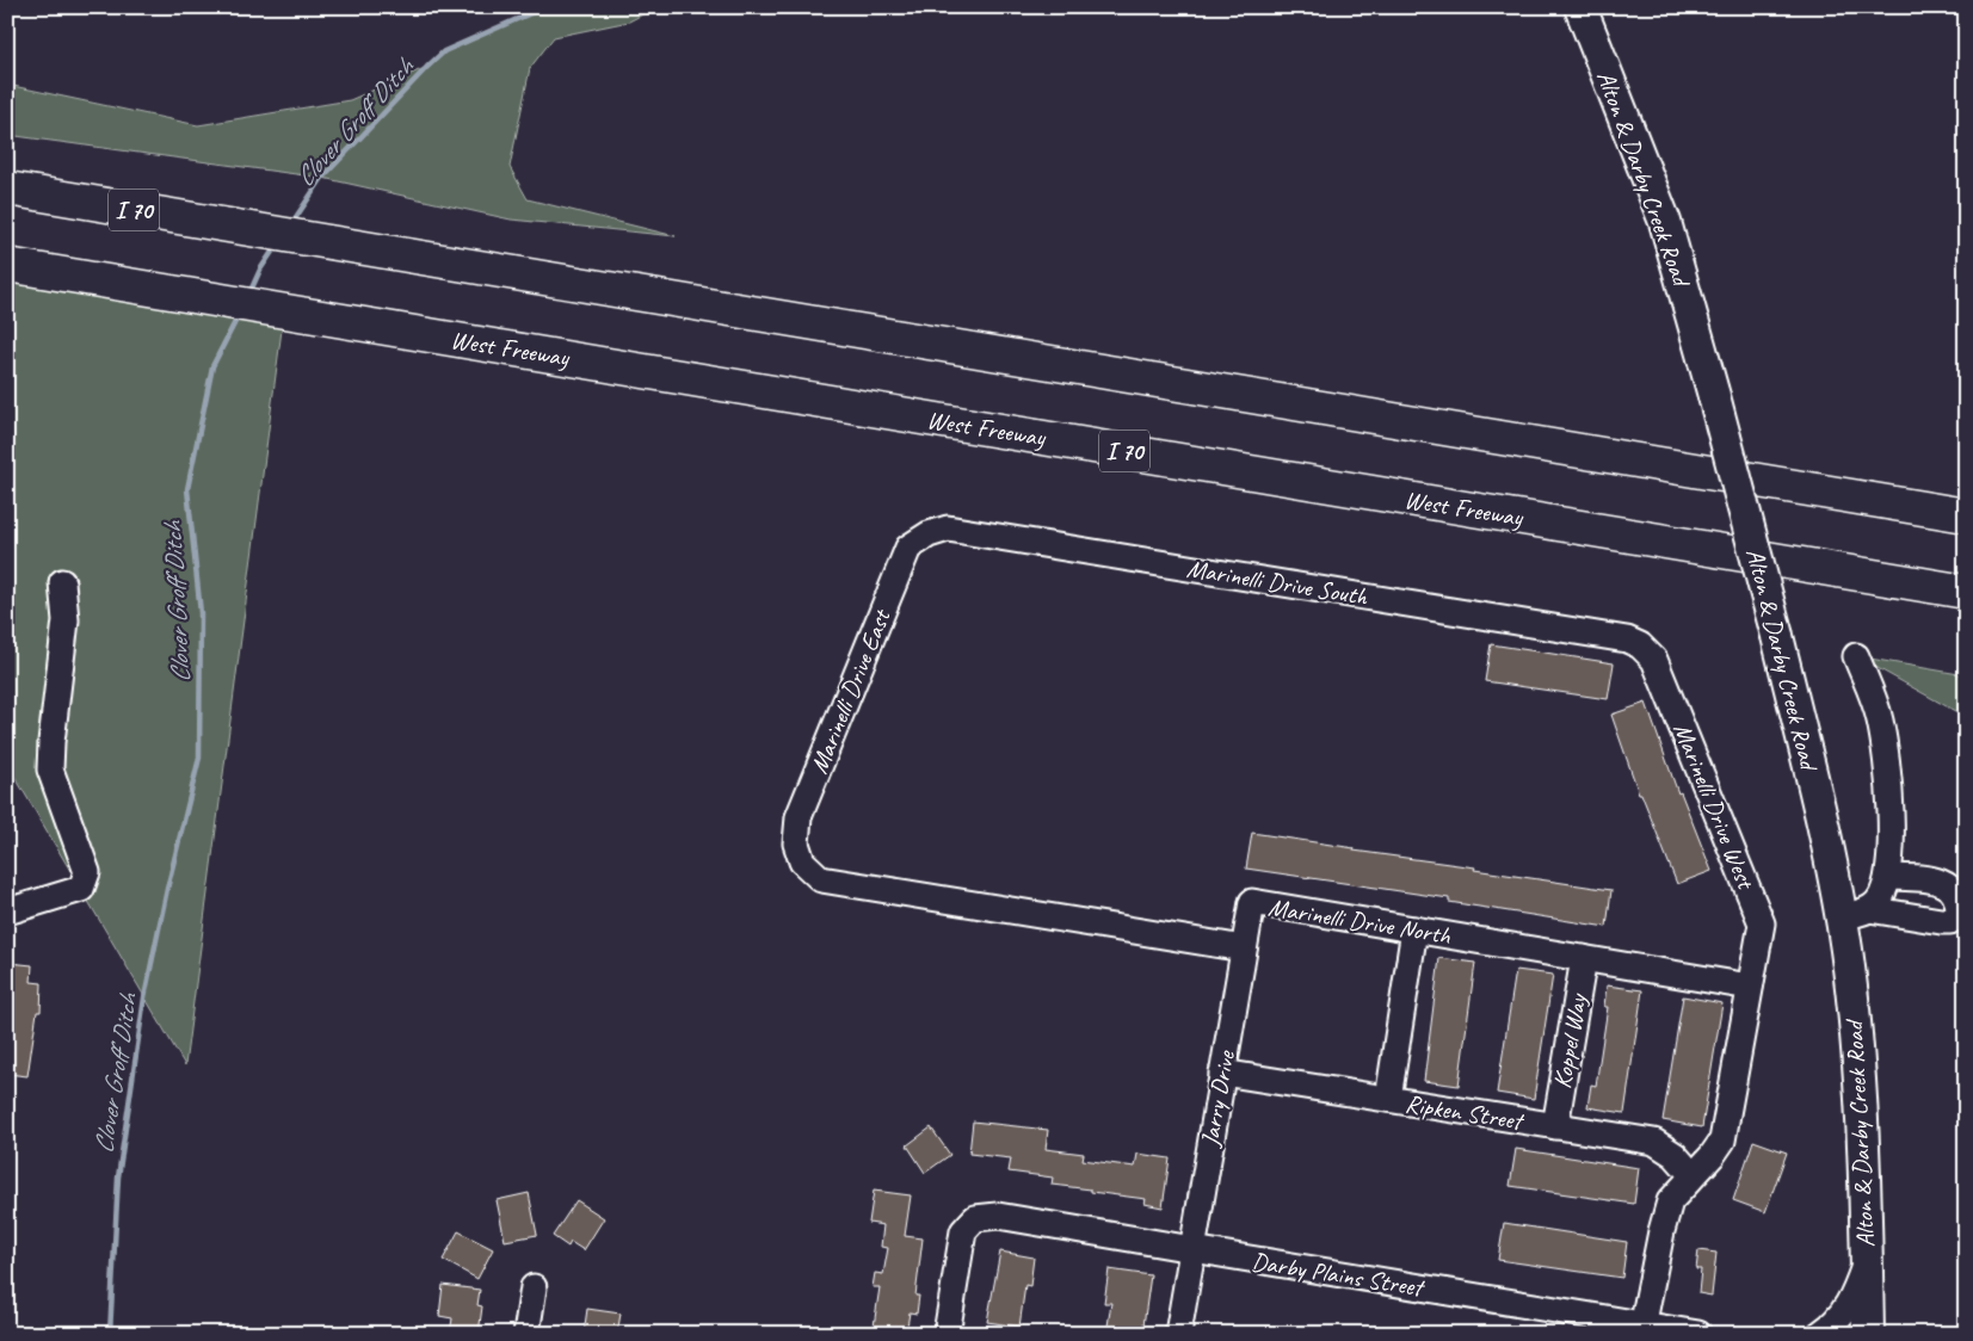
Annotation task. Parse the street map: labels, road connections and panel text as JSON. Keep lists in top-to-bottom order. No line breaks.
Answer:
{"streets":{"highway":["I 70","West Freeway"],"main road":["Alton & Darby Creek Road"],"street":["Marinelli Drive South","Marinelli Drive East","Marinelli Drive West","Marinelli Drive North","Koppel Way","Jarry Drive","Ripken Street","Darby Plains Street"]},"crossings":[["Marinelli Drive South","Marinelli Drive East"],["Marinelli Drive South","Marinelli Drive West"],["Marinelli Drive East","Marinelli Drive North"],["Marinelli Drive West","Marinelli Drive North"],["Marinelli Drive West","Ripken Street"],["Marinelli Drive West","Darby Plains Street"],["Marinelli Drive North","Koppel Way"],["Marinelli Drive North","Jarry Drive"],["Koppel Way","Ripken Street"],["Jarry Drive","Ripken Street"],["Jarry Drive","Darby Plains Street"]],"water":["Clover Groff Ditch"]}
